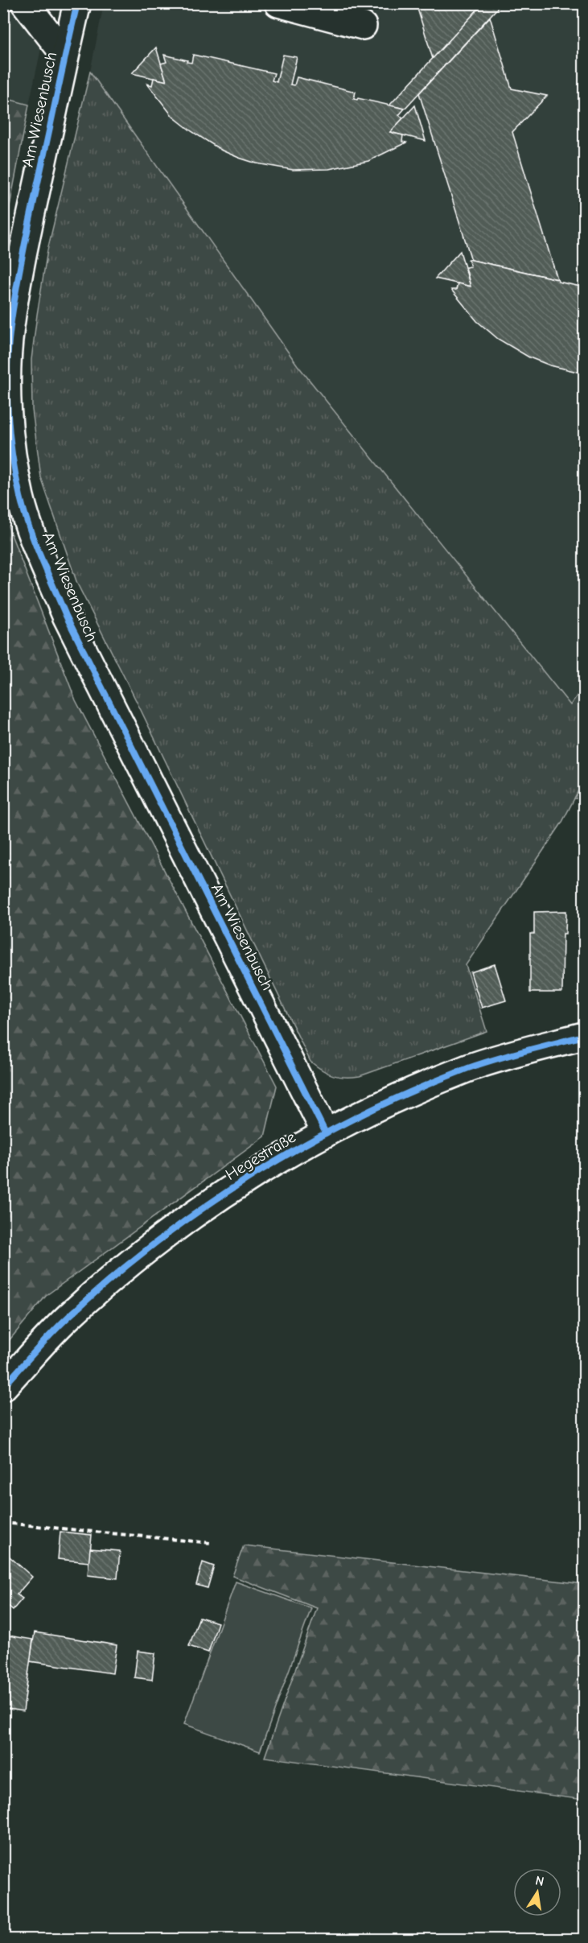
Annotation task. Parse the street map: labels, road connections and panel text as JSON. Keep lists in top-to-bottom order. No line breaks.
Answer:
{"streets":{"street":["Am Wiesenbusch","Hegestraße"]},"crossings":[["Am Wiesenbusch","Hegestraße"]],"north":"top"}
